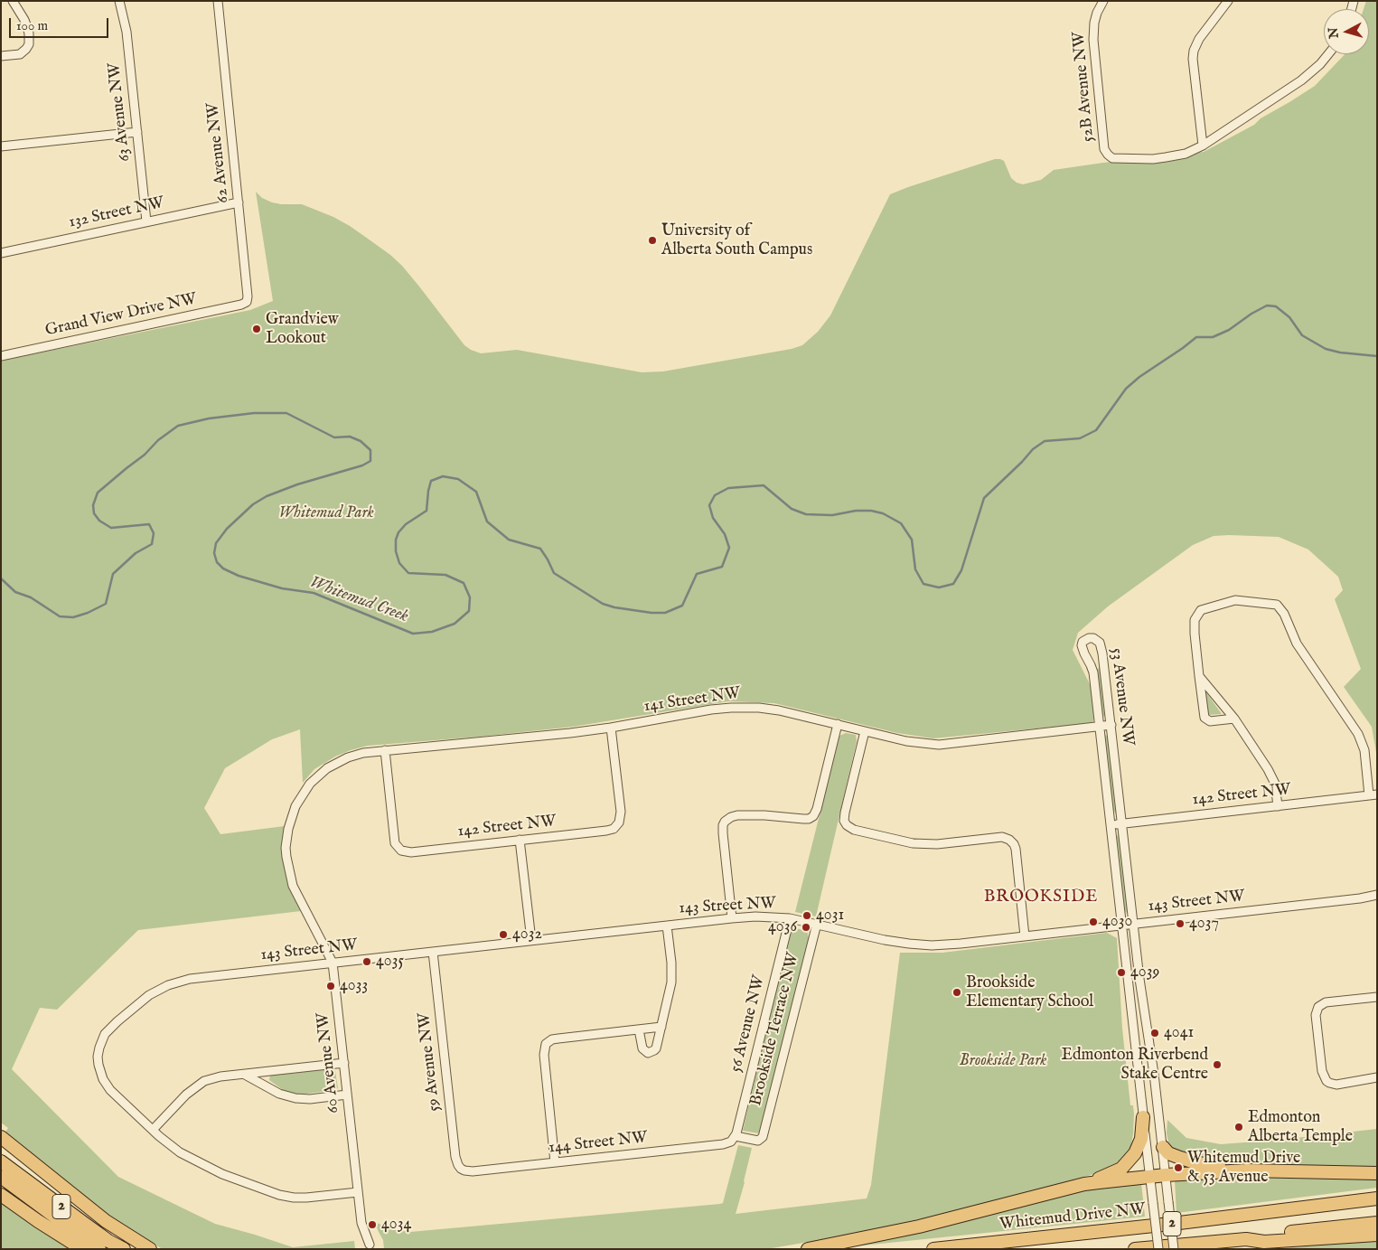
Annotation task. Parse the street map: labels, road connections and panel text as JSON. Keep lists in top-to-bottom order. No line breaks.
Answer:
{"streets":{"highway":["2","Whitemud Drive NW"],"street":["52B Avenue NW","63 Avenue NW","62 Avenue NW","132 Street NW","Grand View Drive NW","53 Avenue NW","141 Street NW","142 Street NW","143 Street NW","56 Avenue NW","Brookside Terrace NW","59 Avenue NW","60 Avenue NW","144 Street NW"]},"crossings":[["63 Avenue NW","132 Street NW"],["62 Avenue NW","132 Street NW"],["62 Avenue NW","Grand View Drive NW"],["53 Avenue NW","141 Street NW"],["53 Avenue NW","142 Street NW"],["53 Avenue NW","143 Street NW"],["141 Street NW","142 Street NW"],["141 Street NW","60 Avenue NW"],["143 Street NW","56 Avenue NW"],["143 Street NW","Brookside Terrace NW"],["143 Street NW","59 Avenue NW"],["143 Street NW","60 Avenue NW"],["56 Avenue NW","Brookside Terrace NW"],["56 Avenue NW","144 Street NW"],["Brookside Terrace NW","144 Street NW"],["59 Avenue NW","144 Street NW"]],"districts":["BROOKSIDE"],"water":["Whitemud Creek"],"parks":["Whitemud Park","Brookside Park"],"places":["University of Alberta South Campus","Grandview Lookout","4031","4030","4037","4036","4032","4035","4039","4033","Brookside Elementary School","4041","Edmonton Riverbend Stake Centre","Edmonton Alberta Temple","Whitemud Drive & 53 Avenue","4034"],"scale_bar":"100 m","north":"left"}
